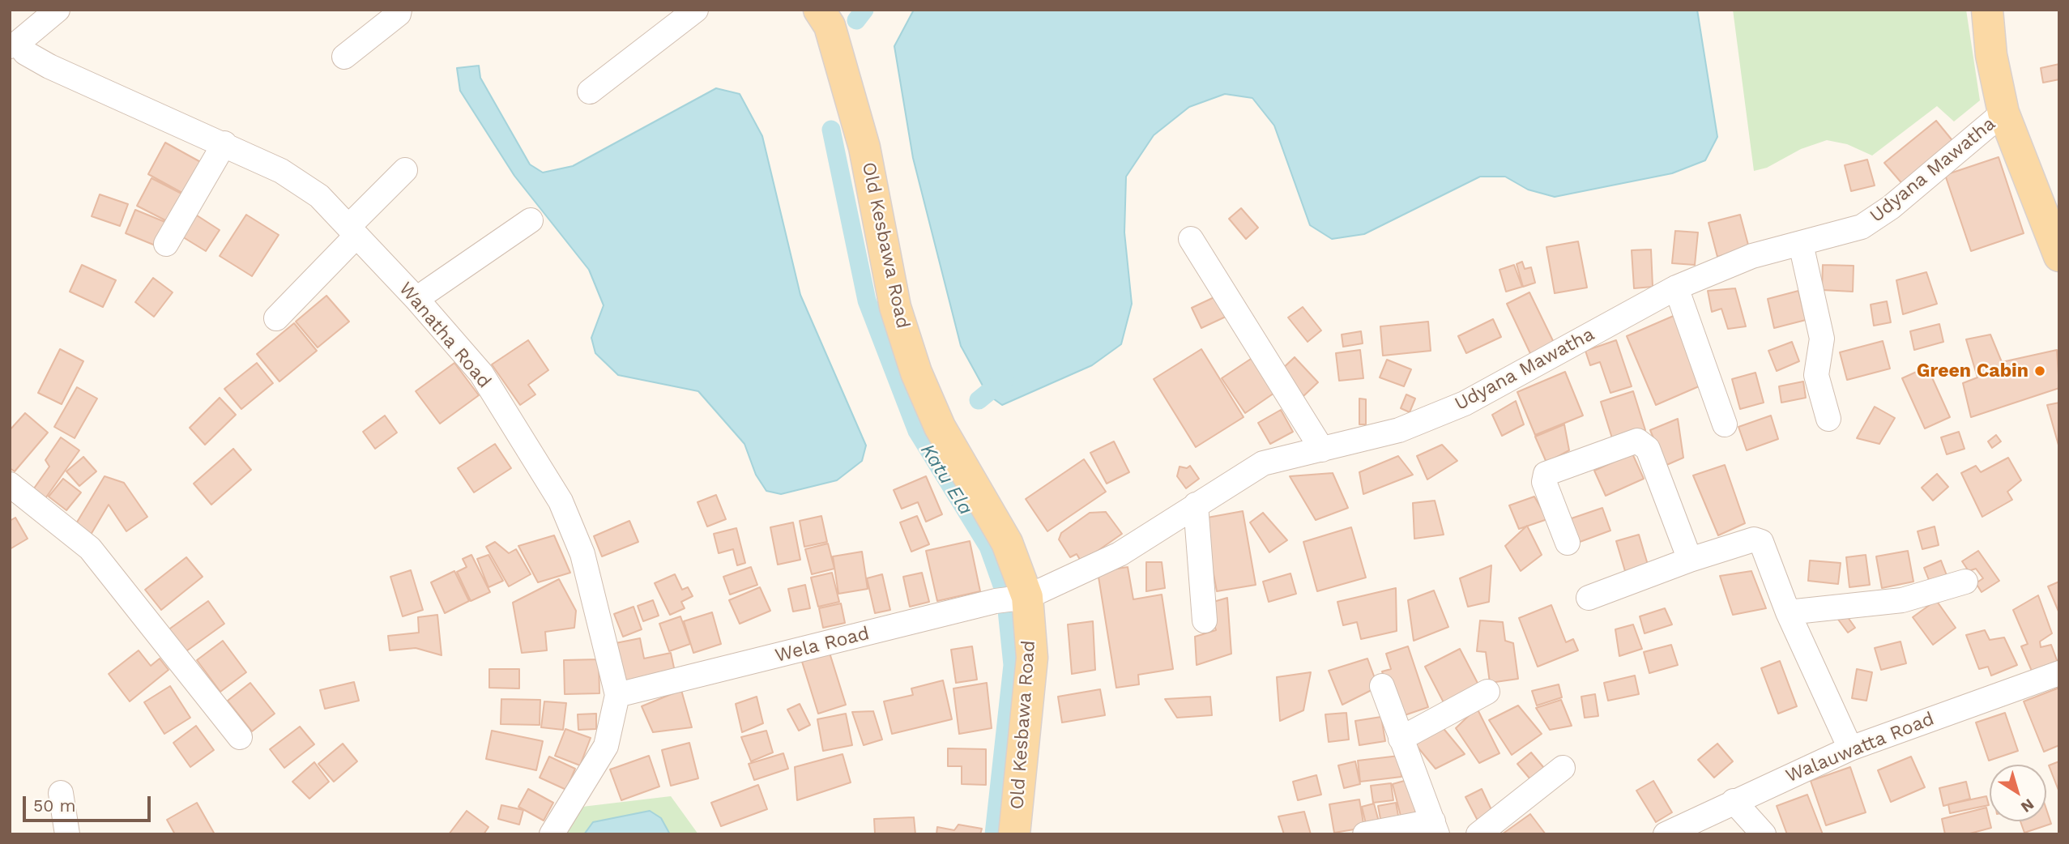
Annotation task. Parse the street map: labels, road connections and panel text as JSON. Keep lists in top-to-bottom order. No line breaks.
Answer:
{"streets":{"main road":["Old Kesbawa Road"],"street":["Udyana Mawatha","Wanatha Road","Wela Road","Walauwatta Road"]},"crossings":[["Udyana Mawatha","Old Kesbawa Road"],["Udyana Mawatha","Wela Road"],["Old Kesbawa Road","Wela Road"],["Wanatha Road","Wela Road"]],"water":["Katu Ela"],"places":["Green Cabin"],"scale_bar":"50 m","north":"bottom right"}
